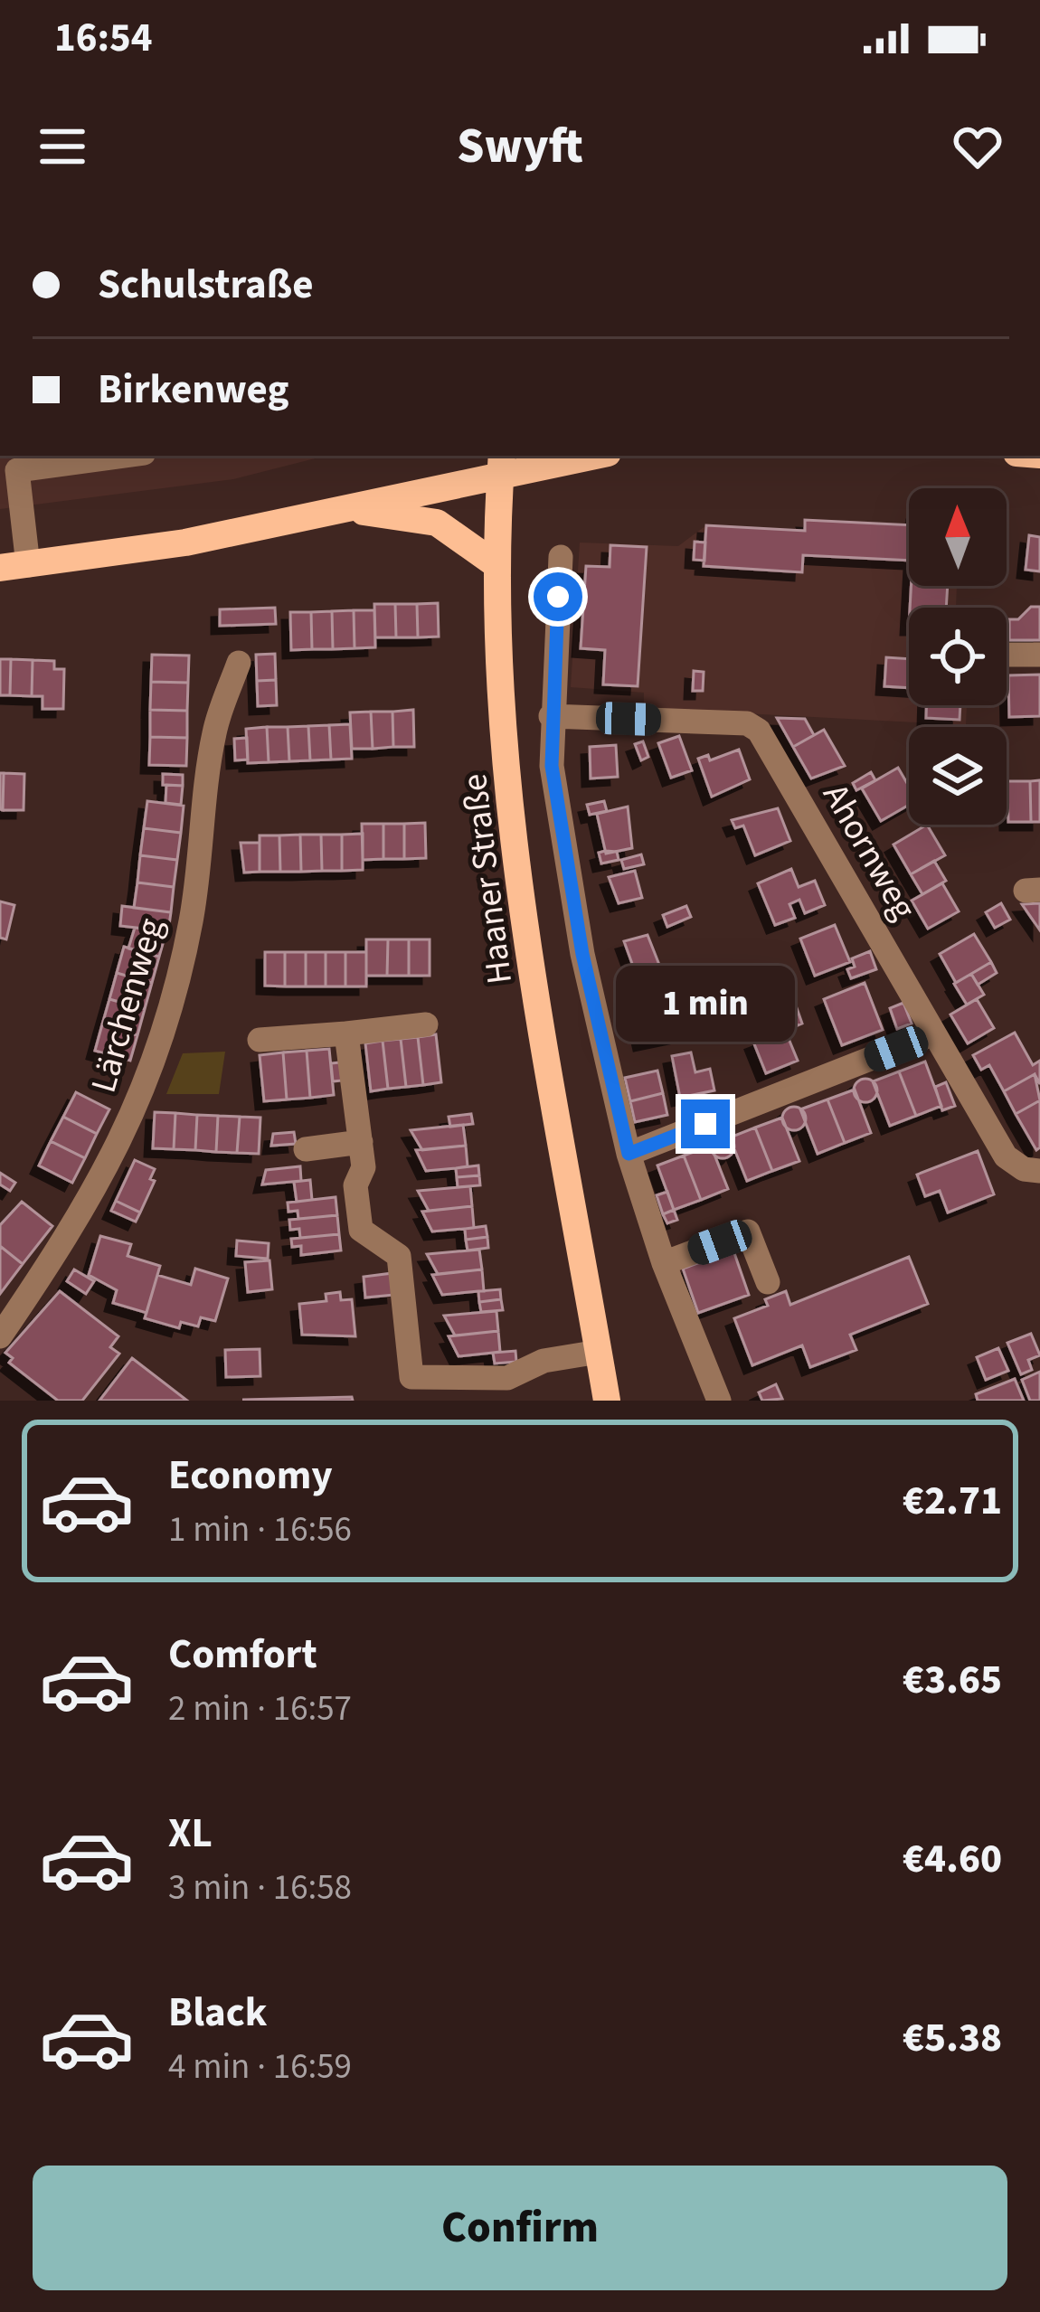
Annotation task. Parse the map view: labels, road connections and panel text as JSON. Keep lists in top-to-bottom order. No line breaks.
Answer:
{"streets":{"main road":["Haaner Straße"],"street":["Ahornweg","Lärchenweg"]},"north":"top","page":{"status":"16:54","header":"Swyft","banner":["Schulstraße","Birkenweg"],"bubble":"1 min","list":[{"name":"Economy","note":"1 min · 16:56","value":"€2.71"},{"name":"Comfort","note":"2 min · 16:57","value":"€3.65"},{"name":"XL","note":"3 min · 16:58","value":"€4.60"},{"name":"Black","note":"4 min · 16:59","value":"€5.38"}],"buttons":"Confirm"}}
